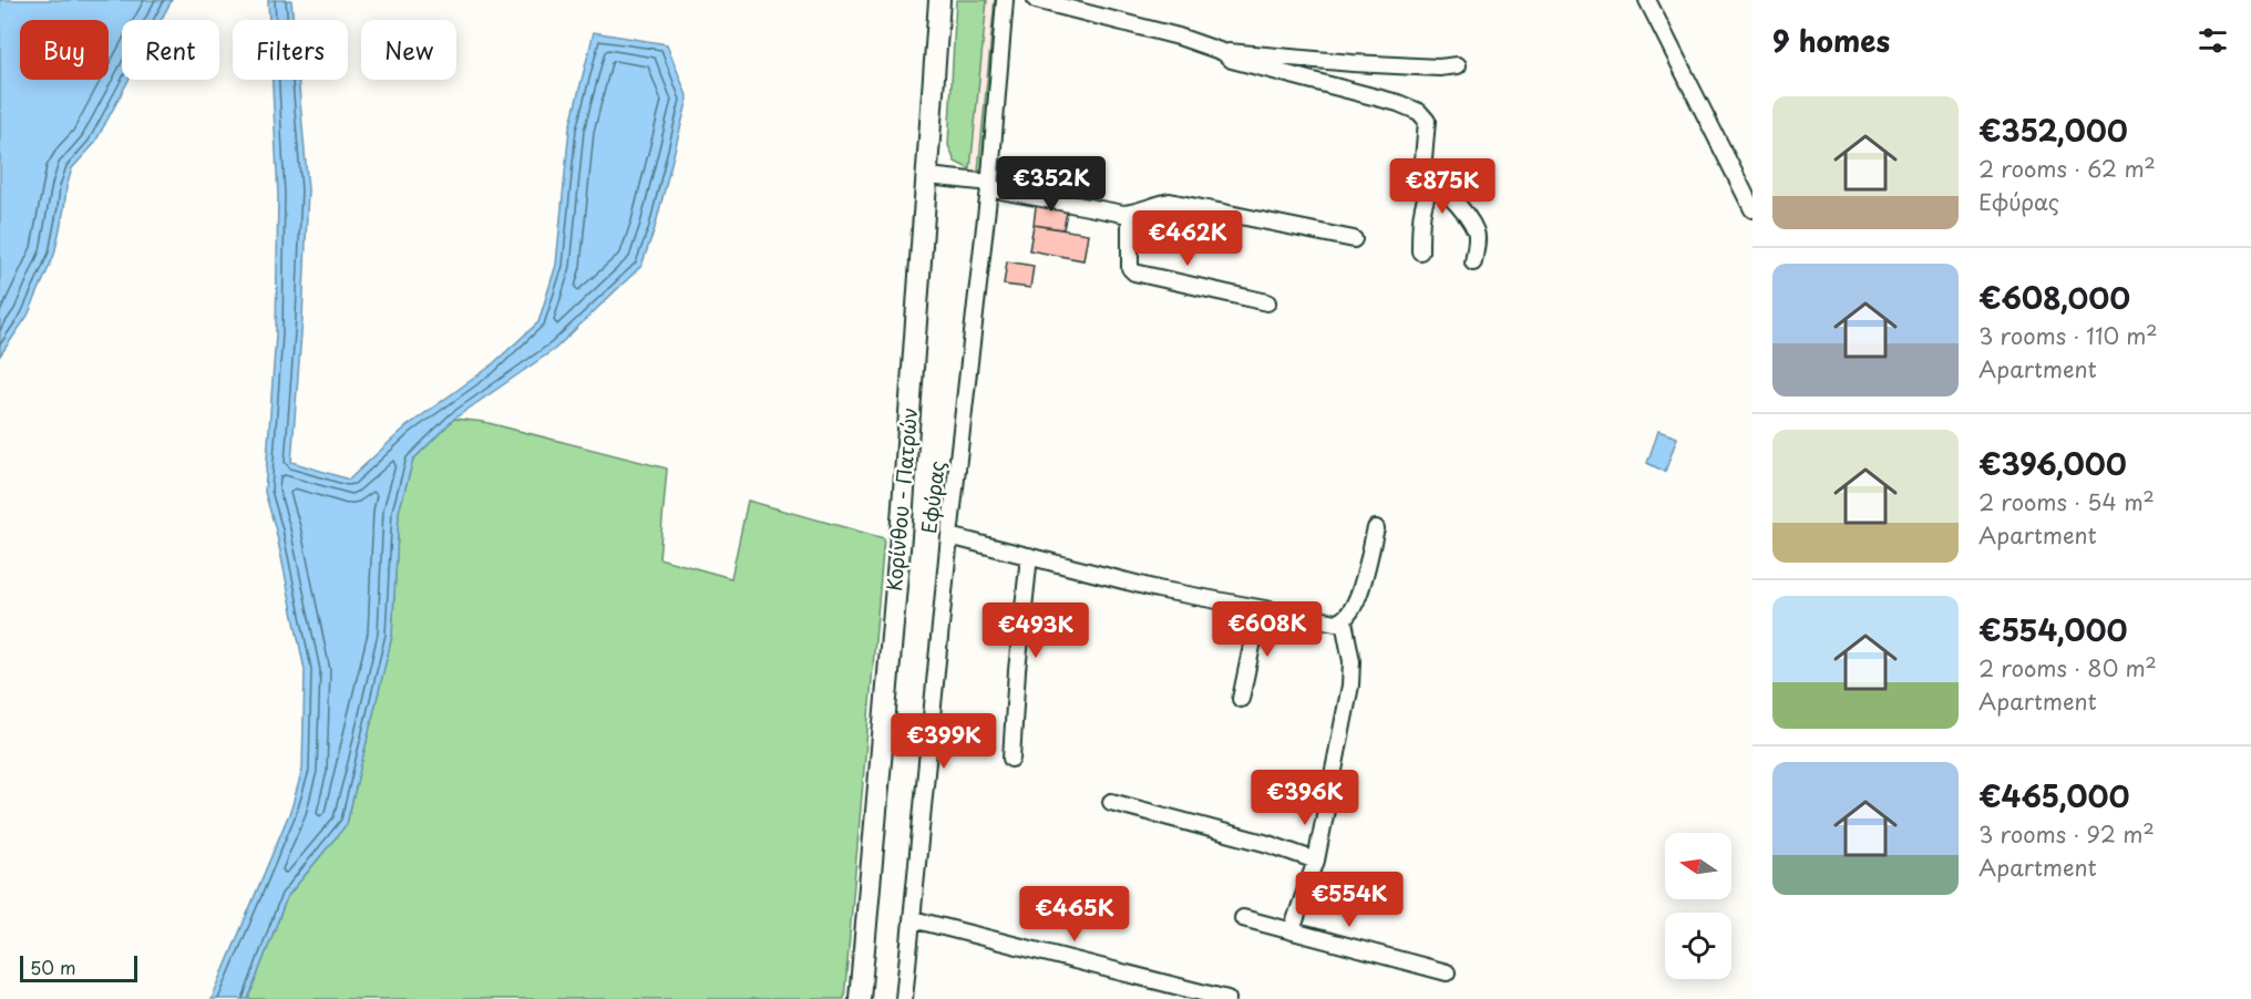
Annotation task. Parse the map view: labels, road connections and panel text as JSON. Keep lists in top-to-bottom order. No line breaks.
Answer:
{"streets":{"main road":["Κορίνθου - Πατρών"],"street":["Εφύρας"]},"scale_bar":"50 m","north":"left","page":{"heading":"9 homes","chip":["Buy","Rent","Filters","New"],"list":[{"name":"€352,000","note":"2 rooms · 62 m² · Εφύρας"},{"name":"€608,000","note":"3 rooms · 110 m² · Apartment"},{"name":"€396,000","note":"2 rooms · 54 m² · Apartment"},{"name":"€554,000","note":"2 rooms · 80 m² · Apartment"},{"name":"€465,000","note":"3 rooms · 92 m² · Apartment"}],"price":["€352K","€875K","€462K","€608K","€493K","€399K","€396K","€554K","€465K"],"scale":"50 m"}}
